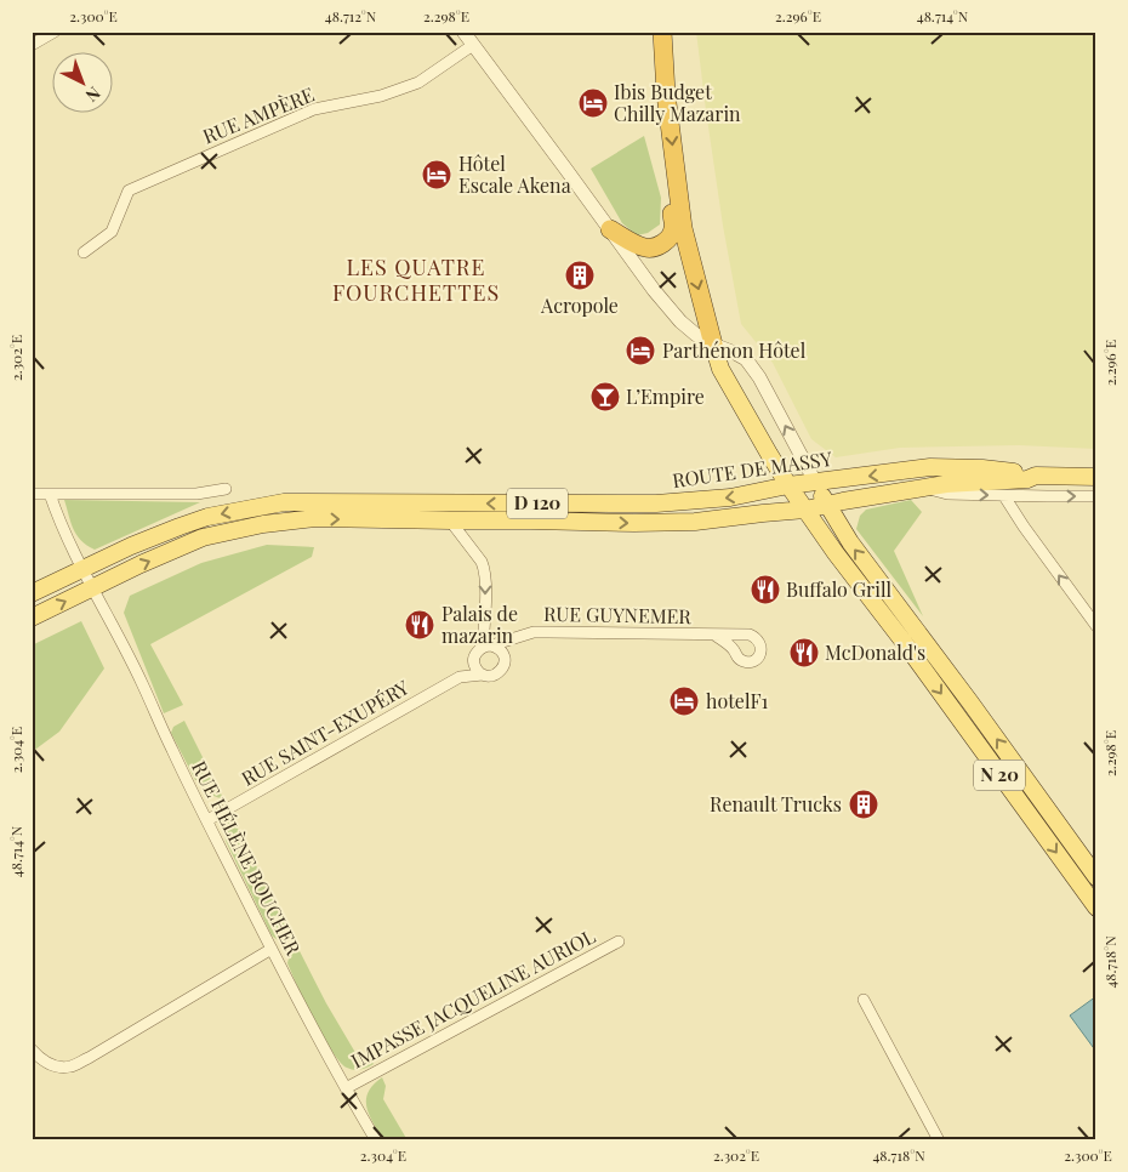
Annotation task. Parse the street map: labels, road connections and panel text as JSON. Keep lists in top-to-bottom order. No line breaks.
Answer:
{"streets":{"highway":["N 20"],"main road":["ROUTE DE MASSY","D 120"],"street":["RUE AMPÈRE","RUE GUYNEMER","RUE SAINT-EXUPÉRY","RUE HÉLÈNE BOUCHER","IMPASSE JACQUELINE AURIOL"]},"crossings":[["ROUTE DE MASSY","D 120"],["ROUTE DE MASSY","N 20"],["D 120","N 20"],["D 120","RUE HÉLÈNE BOUCHER"],["RUE GUYNEMER","RUE SAINT-EXUPÉRY"],["RUE SAINT-EXUPÉRY","RUE HÉLÈNE BOUCHER"],["RUE HÉLÈNE BOUCHER","IMPASSE JACQUELINE AURIOL"]],"districts":["LES QUATRE FOURCHETTES"],"places":{"hotel":["Ibis Budget Chilly Mazarin","Hôtel Escale Akena","Parthénon Hôtel","hotelF1"],"building":["Acropole","Renault Trucks"],"bar":["L’Empire"],"restaurant":["Buffalo Grill","Palais de mazarin","McDonald's"]},"north":"bottom right","coordinates":["2.300°E","48.712°N","2.298°E","2.296°E","48.714°N","2.302°E","2.304°E","48.718°N"]}
